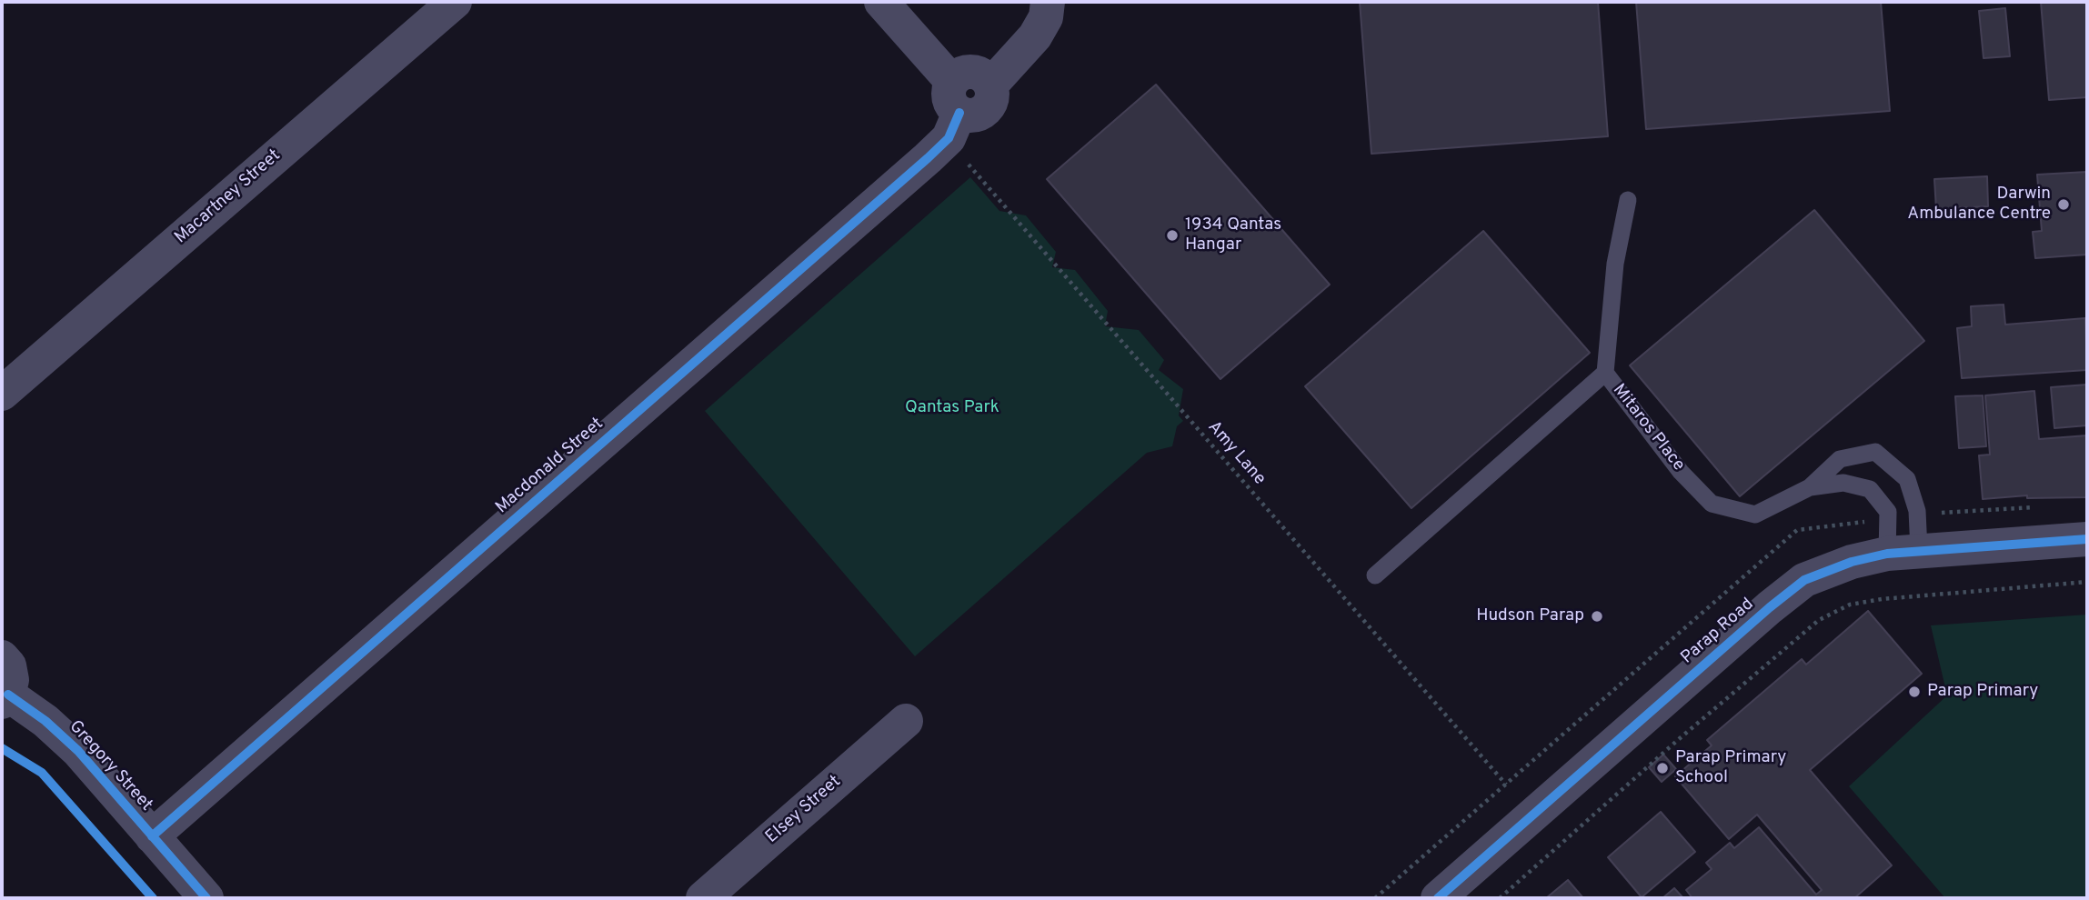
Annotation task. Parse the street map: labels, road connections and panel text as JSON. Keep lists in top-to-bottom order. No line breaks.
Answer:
{"streets":{"street":["Macartney Street","Macdonald Street","Parap Road","Gregory Street","Elsey Street"],"lane":["Mitaros Place"],"path":["Amy Lane"]},"crossings":[["Mitaros Place","Parap Road"],["Amy Lane","Macdonald Street"],["Macdonald Street","Gregory Street"]],"parks":["Qantas Park"],"places":["Darwin Ambulance Centre","1934 Qantas Hangar","Hudson Parap","Parap Primary","Parap Primary School"]}
